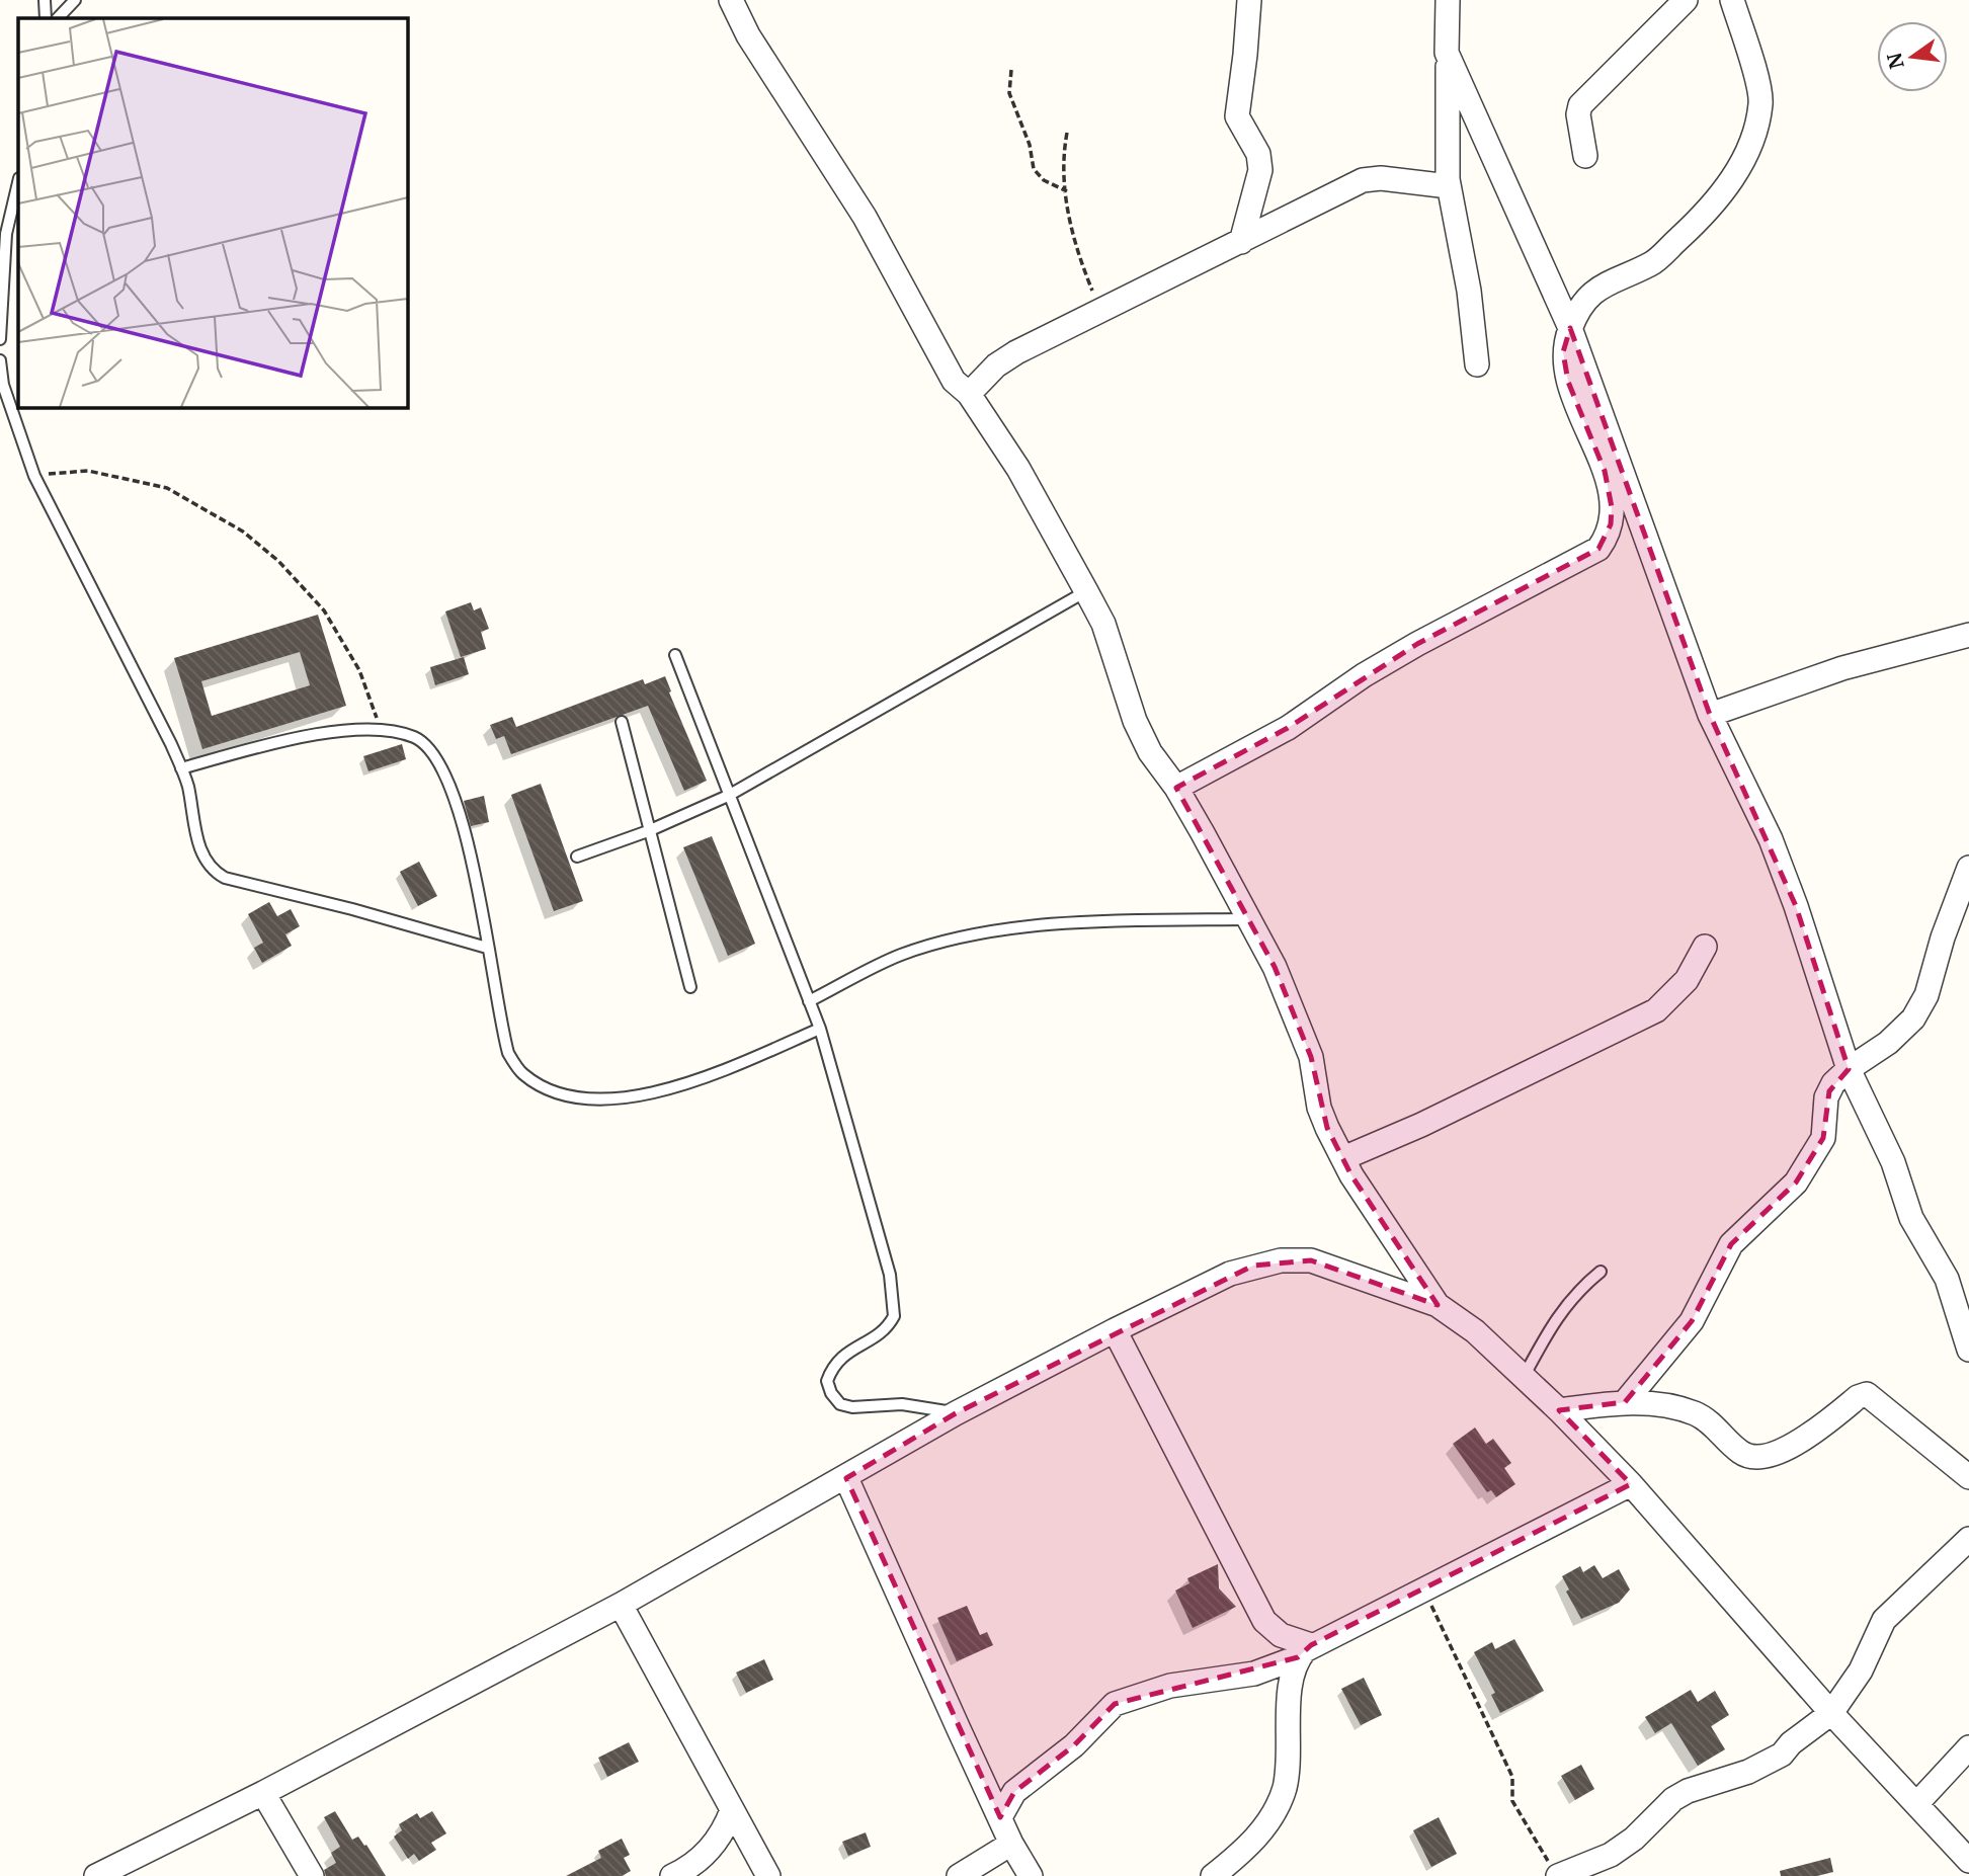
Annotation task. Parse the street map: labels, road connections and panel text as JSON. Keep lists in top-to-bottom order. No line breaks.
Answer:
{"north":"left"}
